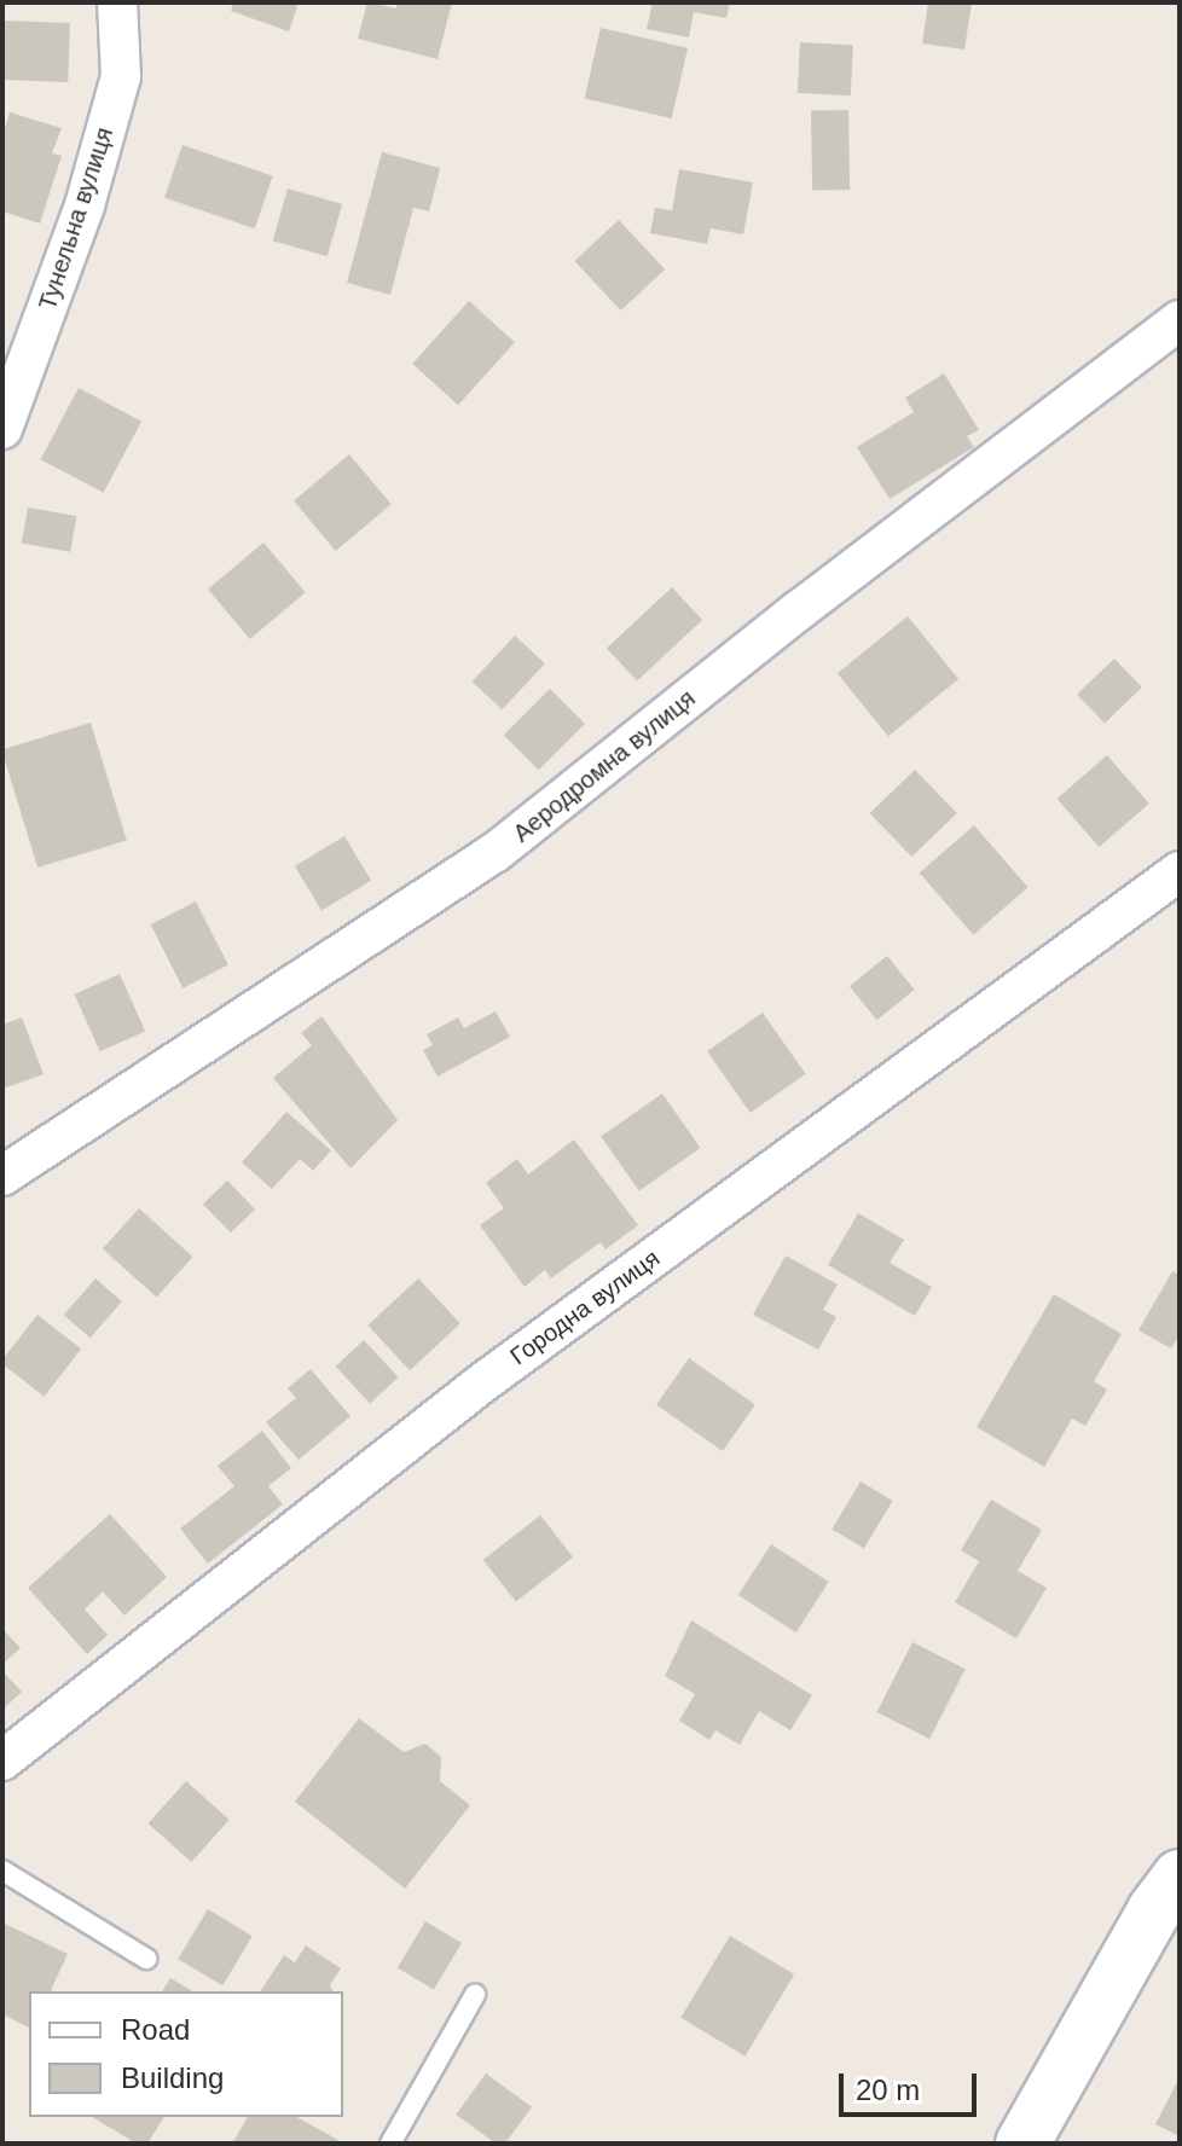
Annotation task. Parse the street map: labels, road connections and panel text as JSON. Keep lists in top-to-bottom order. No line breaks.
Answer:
{"streets":{"street":["Тунельна вулиця","Аеродромна вулиця","Городна вулиця"]},"legend":["Road","Building"],"scale_bar":"20 m"}
